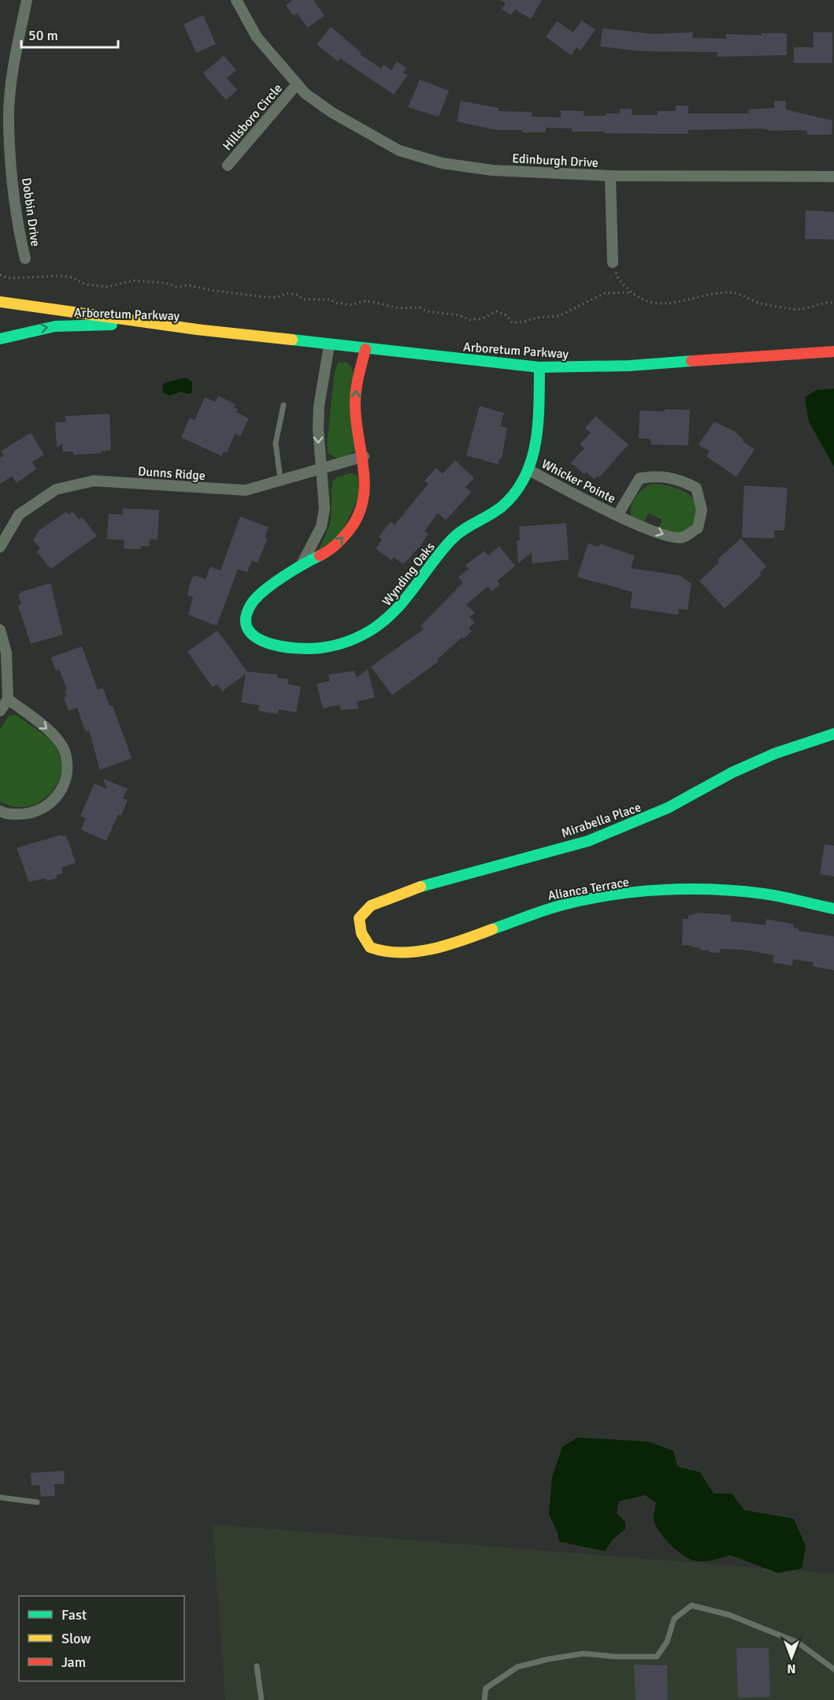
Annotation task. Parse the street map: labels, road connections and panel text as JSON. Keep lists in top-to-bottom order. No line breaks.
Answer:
{"streets":{"street":["Hillsboro Circle","Edinburgh Drive","Dobbin Drive","Arboretum Parkway","Dunns Ridge","Whicker Pointe","Wynding Oaks","Mirabella Place","Alianca Terrace"]},"crossings":[["Hillsboro Circle","Edinburgh Drive"],["Arboretum Parkway","Wynding Oaks"],["Dunns Ridge","Wynding Oaks"],["Whicker Pointe","Wynding Oaks"],["Mirabella Place","Alianca Terrace"]],"legend":["Fast","Slow","Jam"],"scale_bar":"50 m","north":"bottom"}
